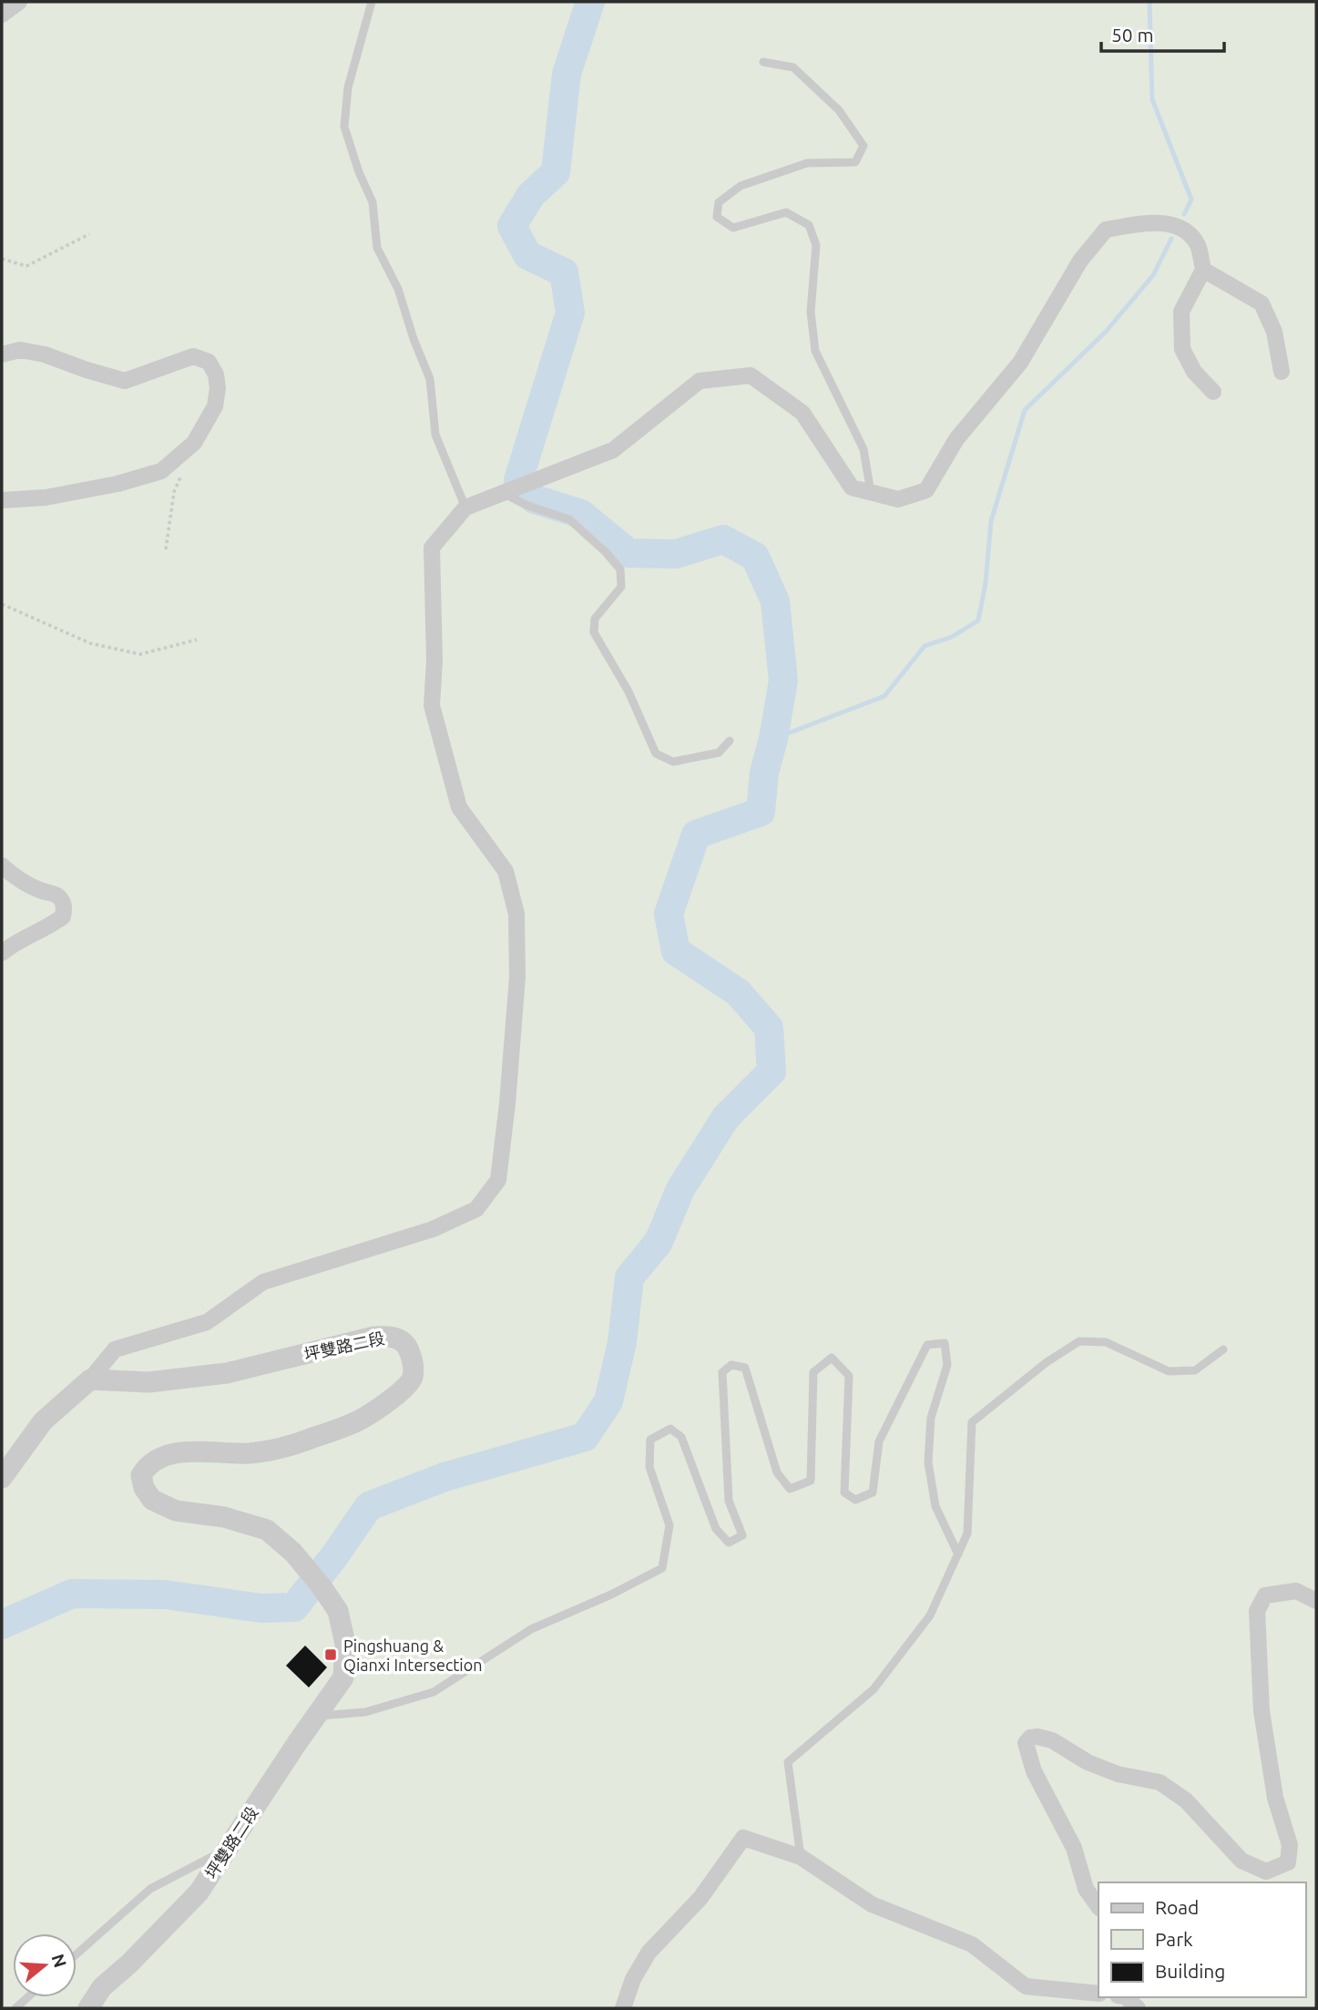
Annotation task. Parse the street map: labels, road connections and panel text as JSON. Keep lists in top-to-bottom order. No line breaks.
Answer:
{"streets":{"street":["坪雙路二段"]},"places":{"transit":["Pingshuang & Qianxi Intersection"]},"legend":["Road","Park","Building"],"scale_bar":"50 m","north":"right"}
